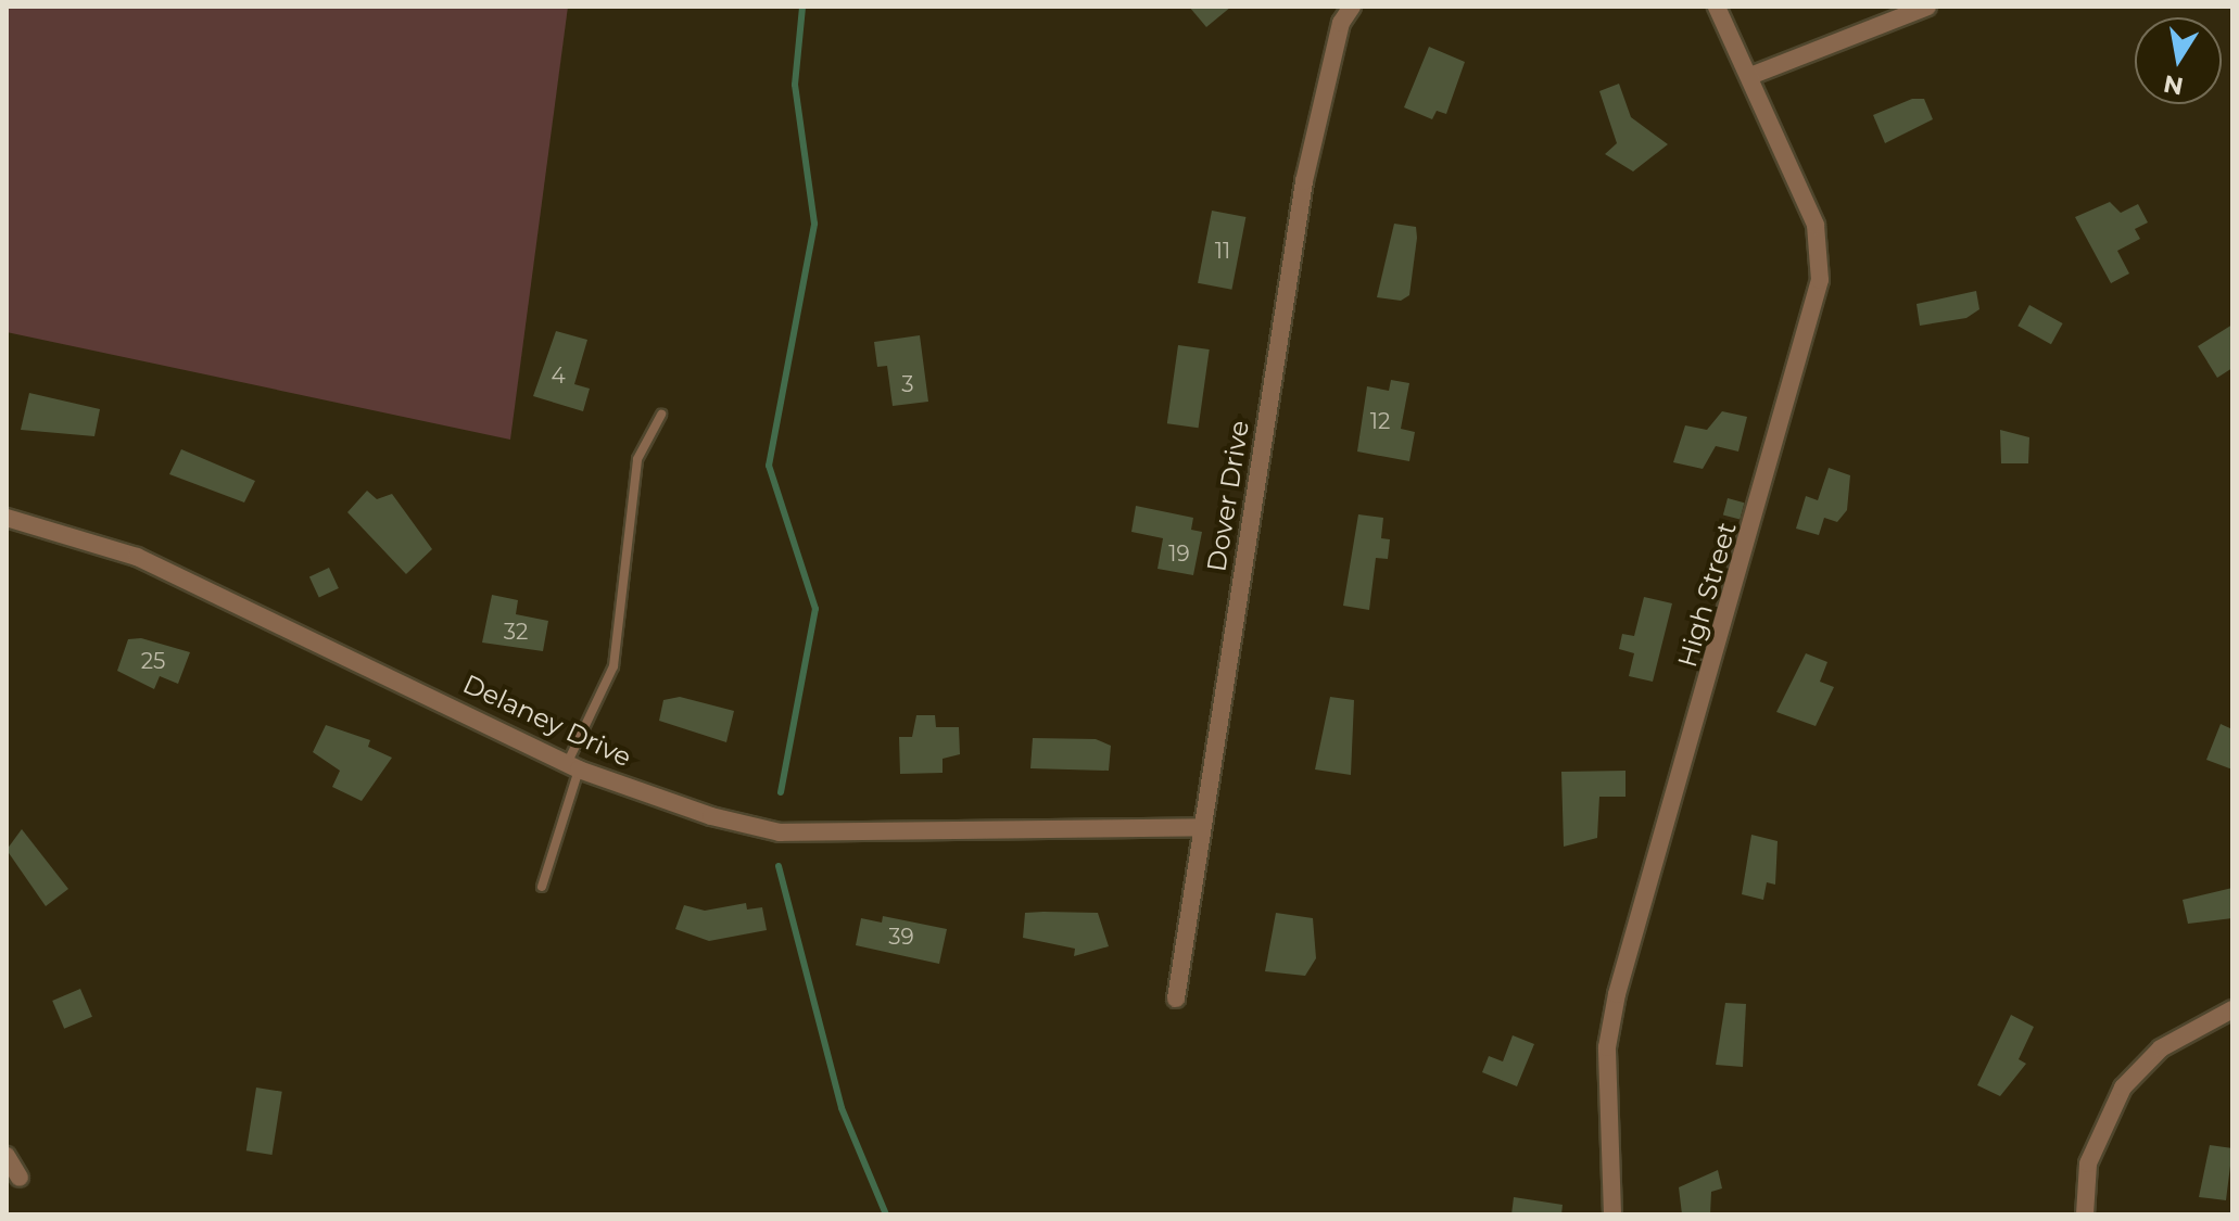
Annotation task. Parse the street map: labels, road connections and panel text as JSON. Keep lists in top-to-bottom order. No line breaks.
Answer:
{"streets":{"street":["Dover Drive","High Street","Delaney Drive"]},"crossings":[["Dover Drive","Delaney Drive"]],"house_numbers":["11","4","3","12","19","32","25","39"],"north":"bottom"}
